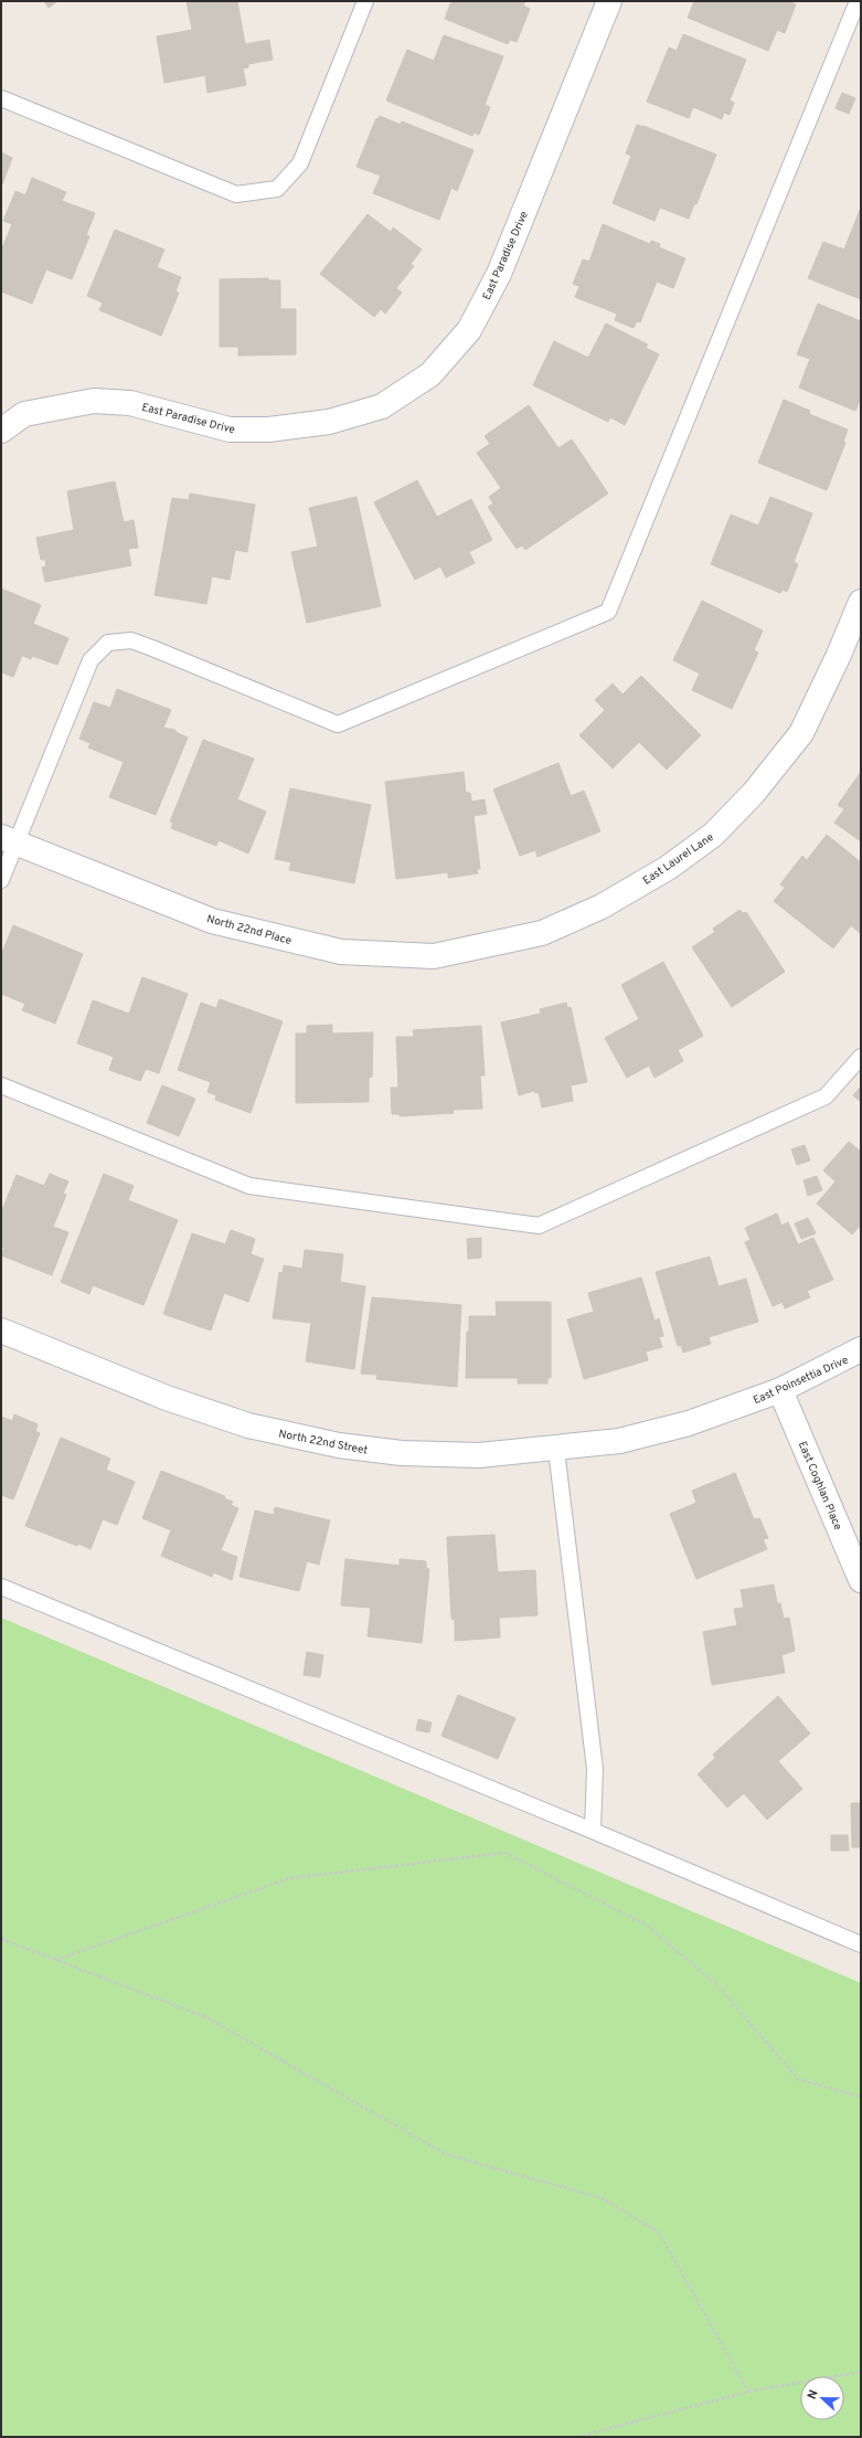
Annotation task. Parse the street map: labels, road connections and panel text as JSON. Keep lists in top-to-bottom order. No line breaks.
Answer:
{"streets":{"street":["East Paradise Drive","East Laurel Lane","North 22nd Place","East Poinsettia Drive","North 22nd Street","East Coghlan Place"]},"crossings":[["East Laurel Lane","North 22nd Place"],["East Poinsettia Drive","North 22nd Street"],["East Poinsettia Drive","East Coghlan Place"]],"north":"left"}
